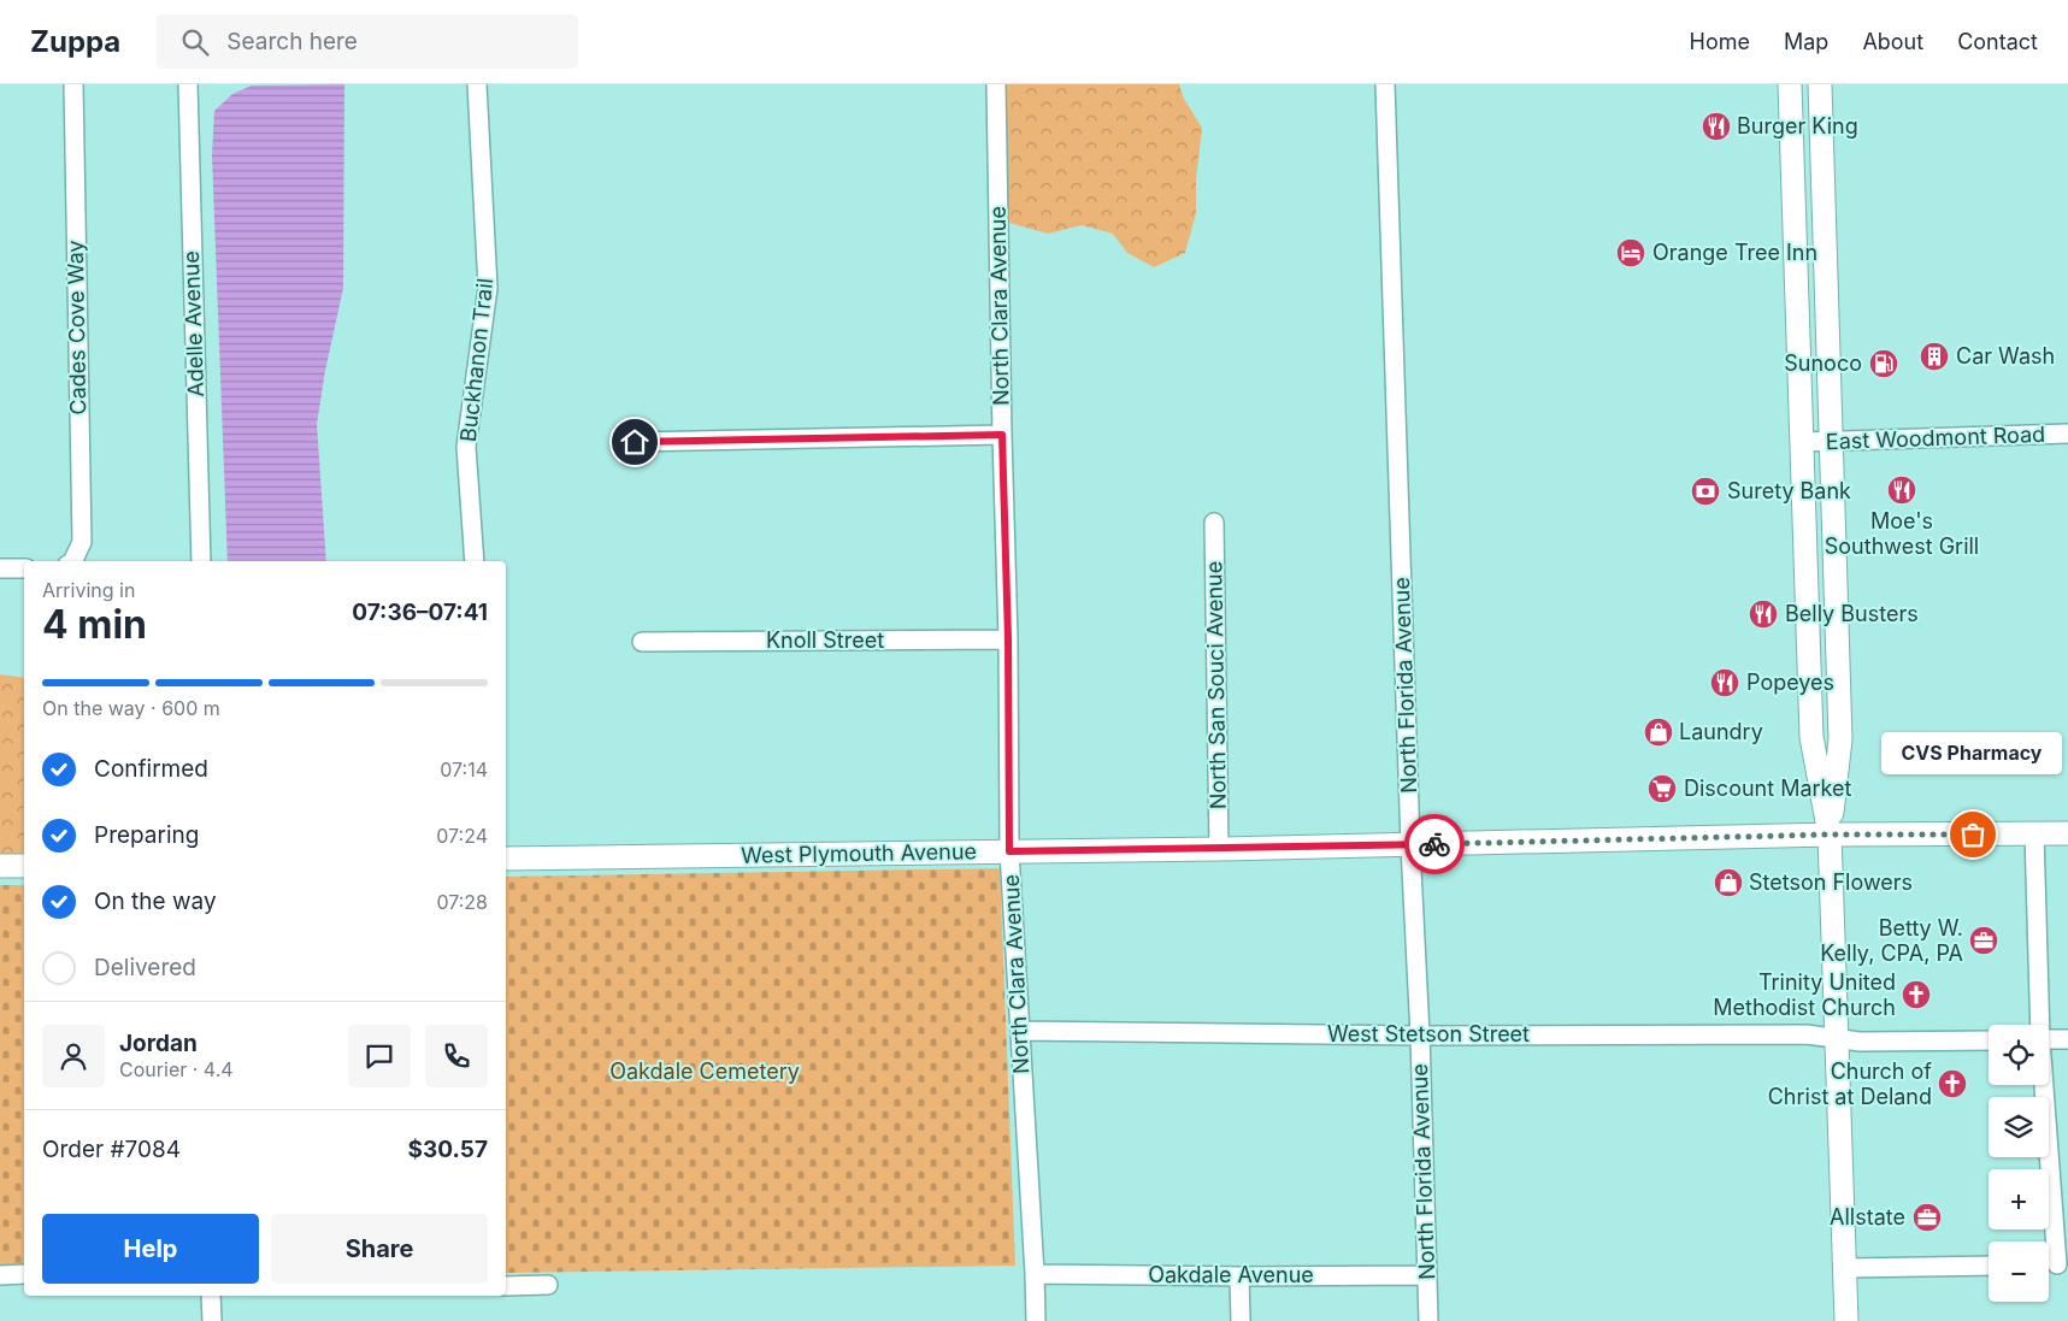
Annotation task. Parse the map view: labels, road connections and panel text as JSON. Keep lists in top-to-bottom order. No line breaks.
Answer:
{"streets":{"main road":["West Plymouth Avenue"],"street":["North Clara Avenue","Adelle Avenue","Cades Cove Way","Buckhanon Trail","East Woodmont Road","Knoll Street","North San Souci Avenue","North Florida Avenue","West Stetson Street","Oakdale Avenue"]},"crossings":[["North Clara Avenue","Knoll Street"],["North Clara Avenue","West Plymouth Avenue"],["North Clara Avenue","West Stetson Street"],["North Clara Avenue","Oakdale Avenue"],["North San Souci Avenue","West Plymouth Avenue"],["North Florida Avenue","West Plymouth Avenue"],["North Florida Avenue","West Stetson Street"],["North Florida Avenue","Oakdale Avenue"]],"parks":["Oakdale Cemetery"],"places":{"restaurant":["Burger King","Moe's Southwest Grill","Belly Busters","Popeyes"],"hotel":["Orange Tree Inn"],"building":["Car Wash"],"fuel station":["Sunoco"],"bank":["Surety Bank"],"shop":["Laundry","Stetson Flowers"],"supermarket":["Discount Market"],"other":["CVS Pharmacy"],"office":["Betty W. Kelly, CPA, PA","Allstate"],"church":["Trinity United Methodist Church","Church of Christ at Deland"]},"page":{"header":"Zuppa","search":"Search here","nav":["Home","Map","About","Contact"],"heading":["4 min","Arriving in","07:36–07:41"],"panel":["Jordan","Courier · 4.4","Order #7084","$30.57"],"bar":"On the way · 600 m","bubble":"CVS Pharmacy","list":[["Confirmed","07:14"],["Preparing","07:24"],["On the way","07:28"],"Delivered"],"map_buttons":["+","−"],"buttons":["Help","Share"]}}
